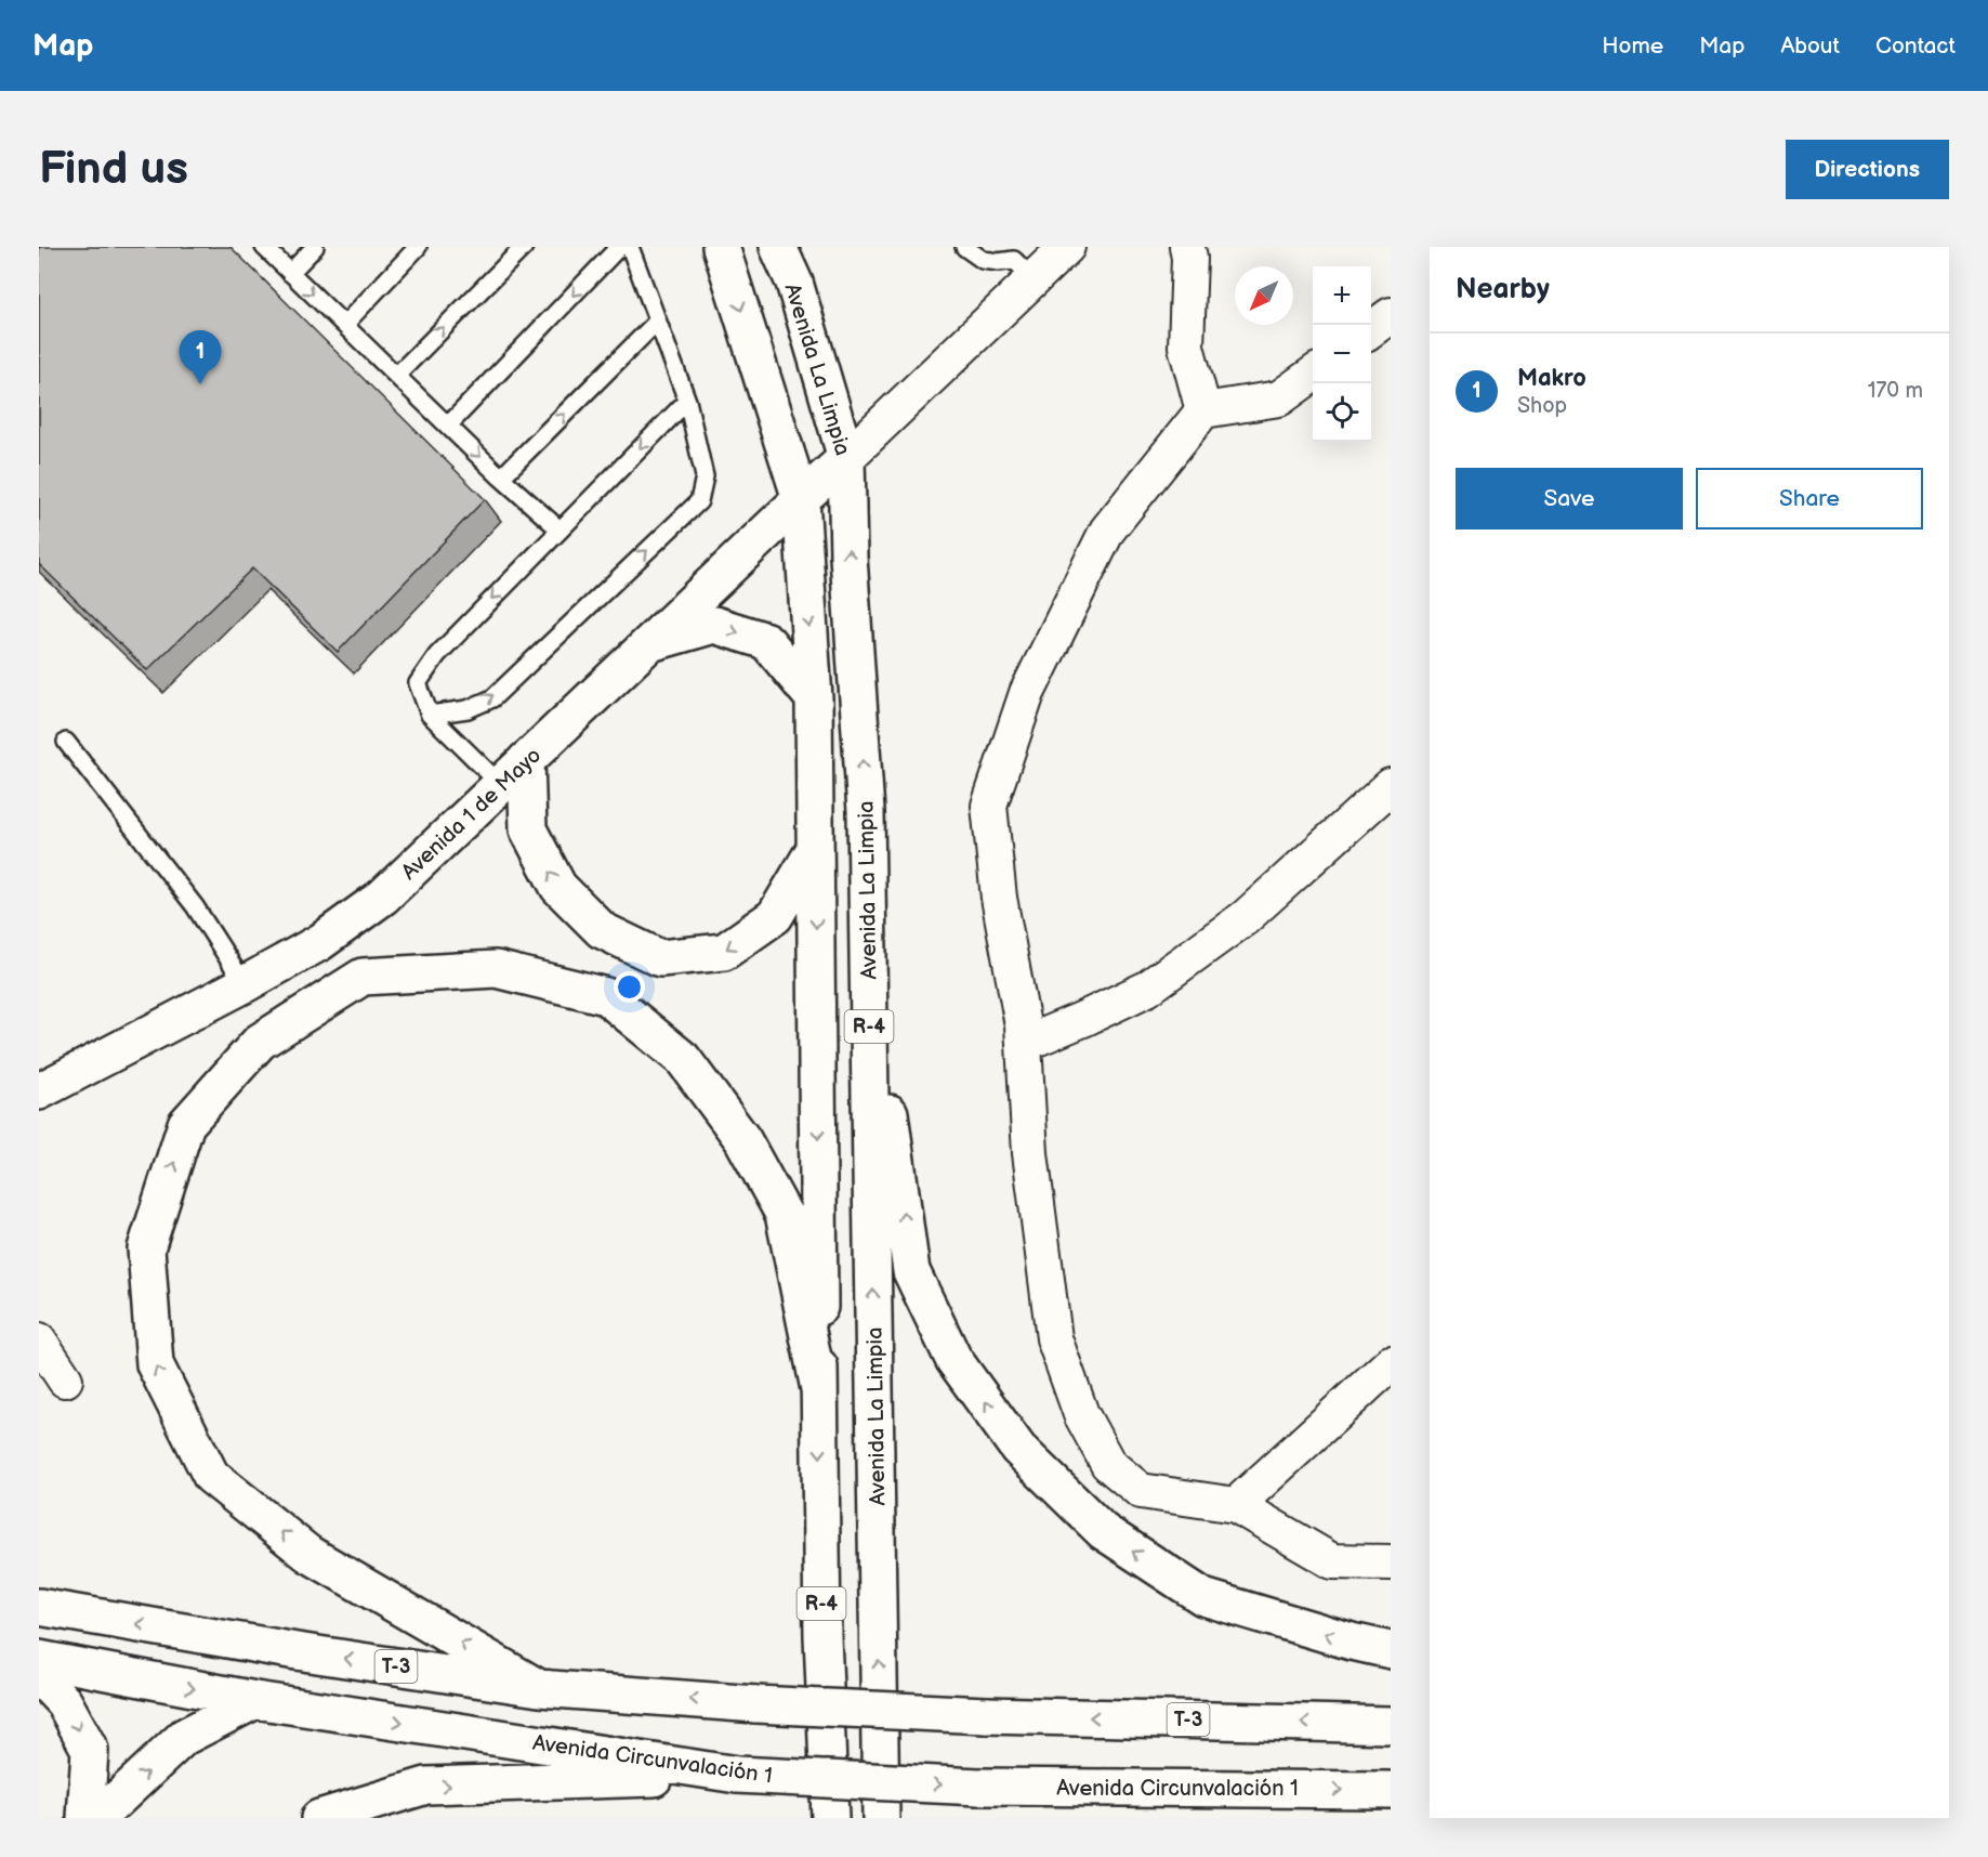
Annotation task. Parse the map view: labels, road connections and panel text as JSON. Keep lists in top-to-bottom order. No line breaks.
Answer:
{"streets":{"main road":["Avenida La Limpia","Avenida 1 de Mayo","R-4","T-3","Avenida Circunvalación 1"]},"crossings":[["Avenida La Limpia","Avenida 1 de Mayo"],["Avenida 1 de Mayo","R-4"]],"north":"bottom left","page":{"header":"Map","nav":["Home","Map","About","Contact"],"buttons":["Directions",["Save","Share"]],"title":"Find us","heading":"Nearby","map_buttons":["+","−"],"pins":"1","list":[{"mark":"1","name":"Makro","note":"Shop","value":"170 m"}]}}
